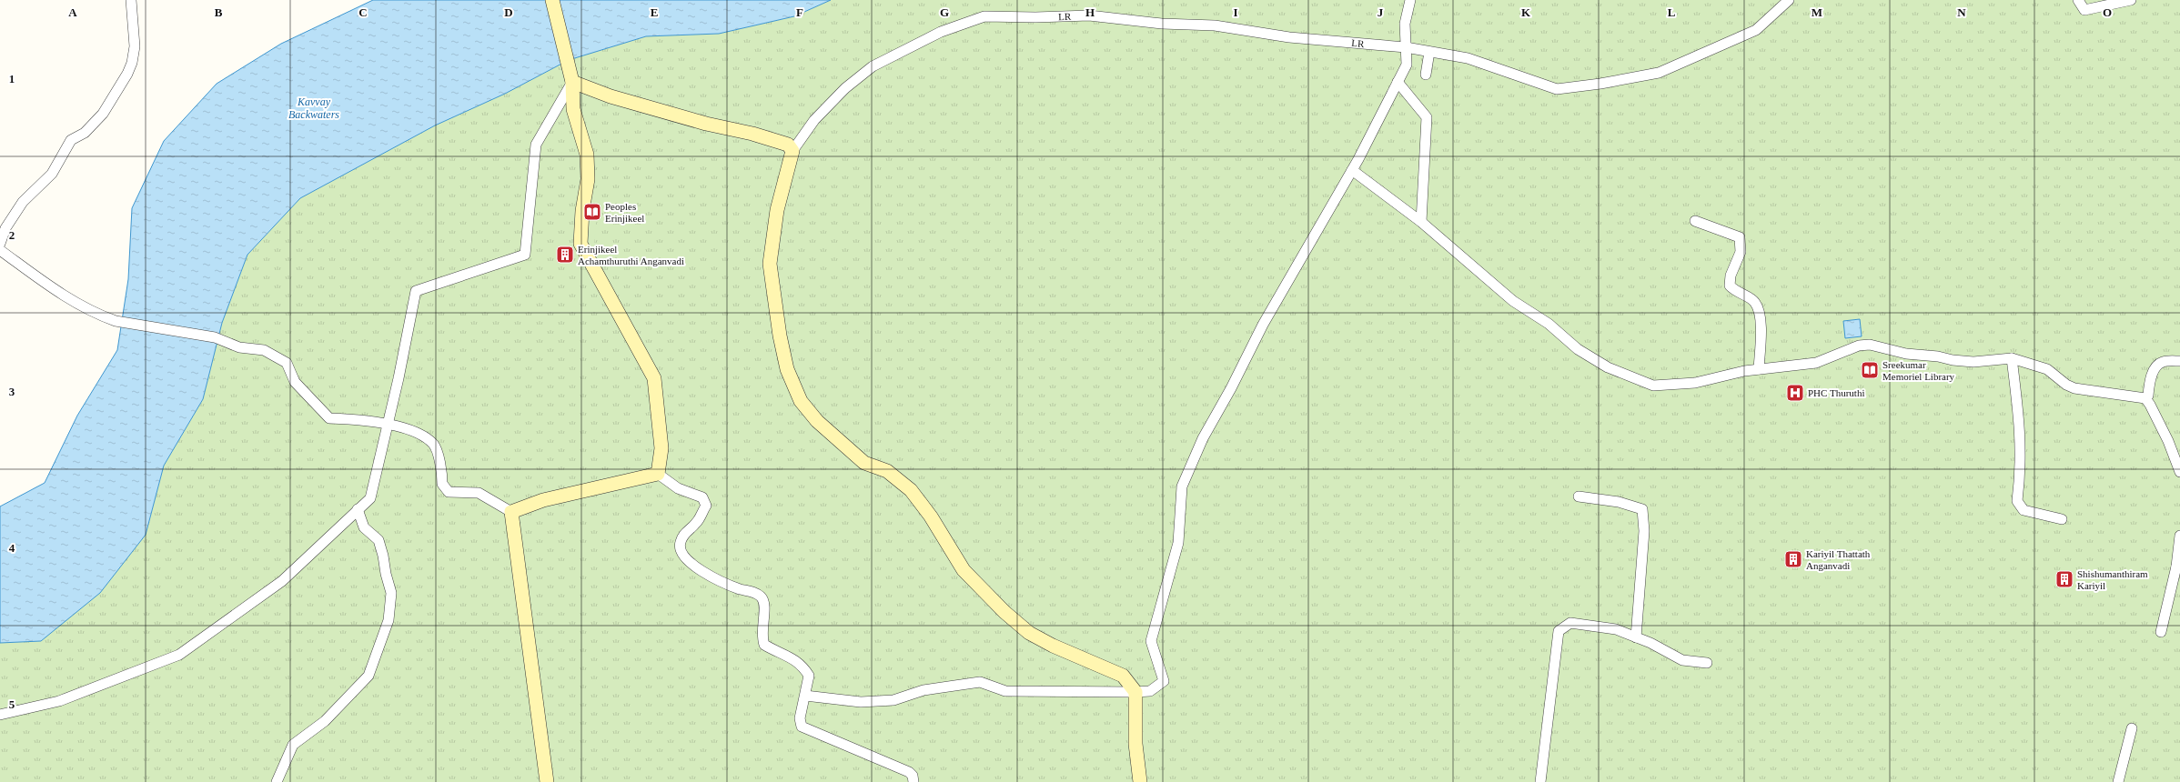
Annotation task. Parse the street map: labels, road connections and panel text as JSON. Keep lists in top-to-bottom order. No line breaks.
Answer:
{"streets":{"street":["LR"]},"water":["Kavvay Backwaters"],"places":{"library":["Peoples Erinjikeel","Sreekumar Memoriel Library"],"building":["Erinjikeel Achamthuruthi Anganvadi","Kariyil Thattath Anganvadi","Shishumanthiram Kariyil"],"hospital":["PHC Thuruthi"]},"grid":{"columns":["A","B","C","D","E","F","G","H","I","J","K","L","M","N","O"],"rows":["1","2","3","4","5"]}}
